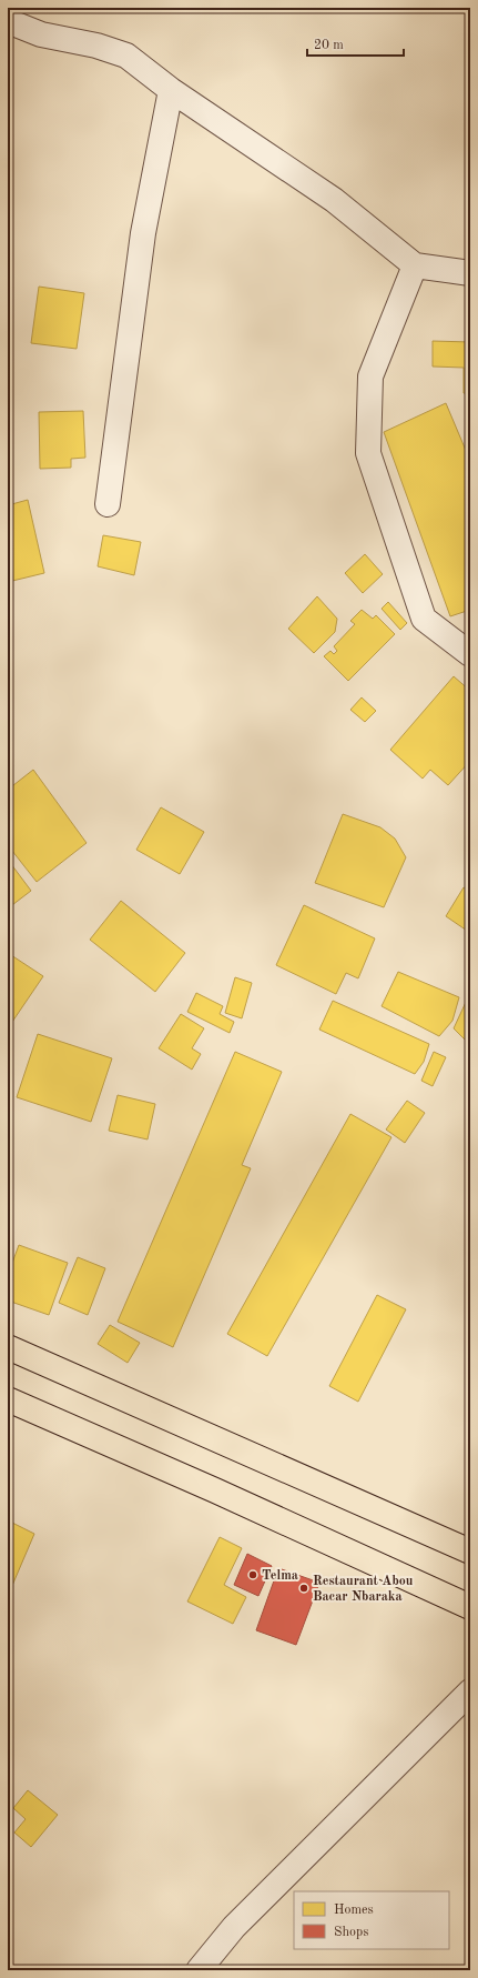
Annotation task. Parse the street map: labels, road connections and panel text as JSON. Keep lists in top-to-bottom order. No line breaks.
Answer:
{"places":["Telma","Restaurant Abou Bacar Nbaraka"],"legend":["Homes","Shops"],"scale_bar":"20 m"}
